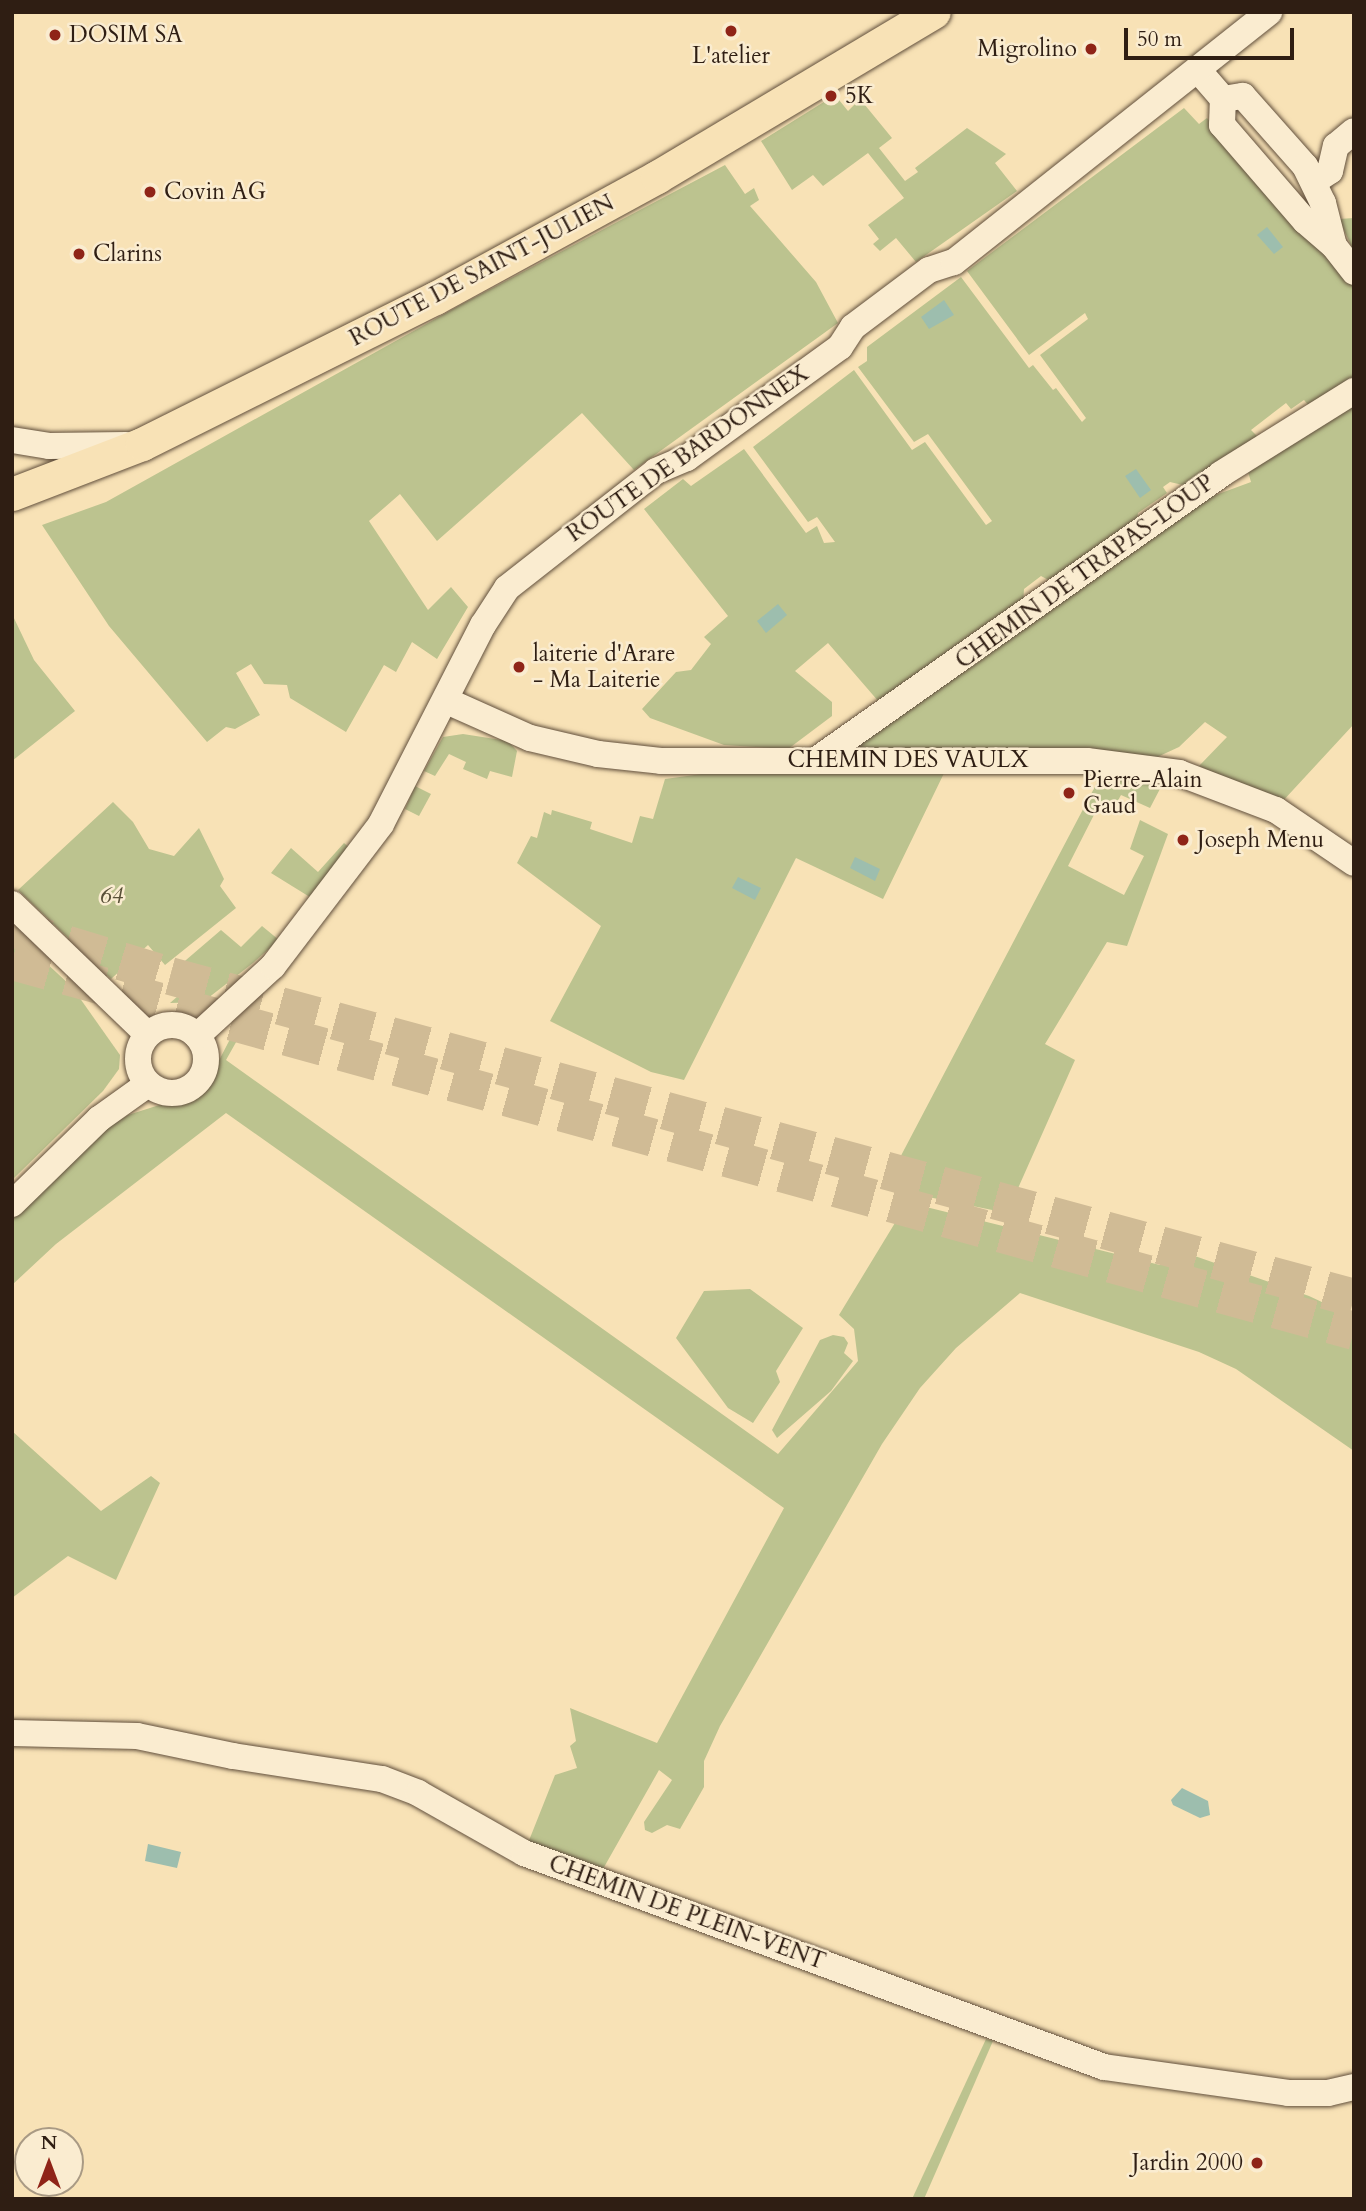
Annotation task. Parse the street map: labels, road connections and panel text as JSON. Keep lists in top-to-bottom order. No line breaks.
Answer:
{"streets":{"main road":["ROUTE DE SAINT-JULIEN"],"street":["ROUTE DE BARDONNEX","CHEMIN DE TRAPAS-LOUP","CHEMIN DES VAULX","CHEMIN DE PLEIN-VENT"]},"crossings":[["ROUTE DE BARDONNEX","CHEMIN DES VAULX"],["CHEMIN DE TRAPAS-LOUP","CHEMIN DES VAULX"]],"parks":["64"],"places":["L'atelier","DOSIM SA","Migrolino","5K","Covin AG","Clarins","laiterie d'Arare - Ma Laiterie","Pierre-Alain Gaud","Joseph Menu","Jardin 2000"],"scale_bar":"50 m","north":"top"}
